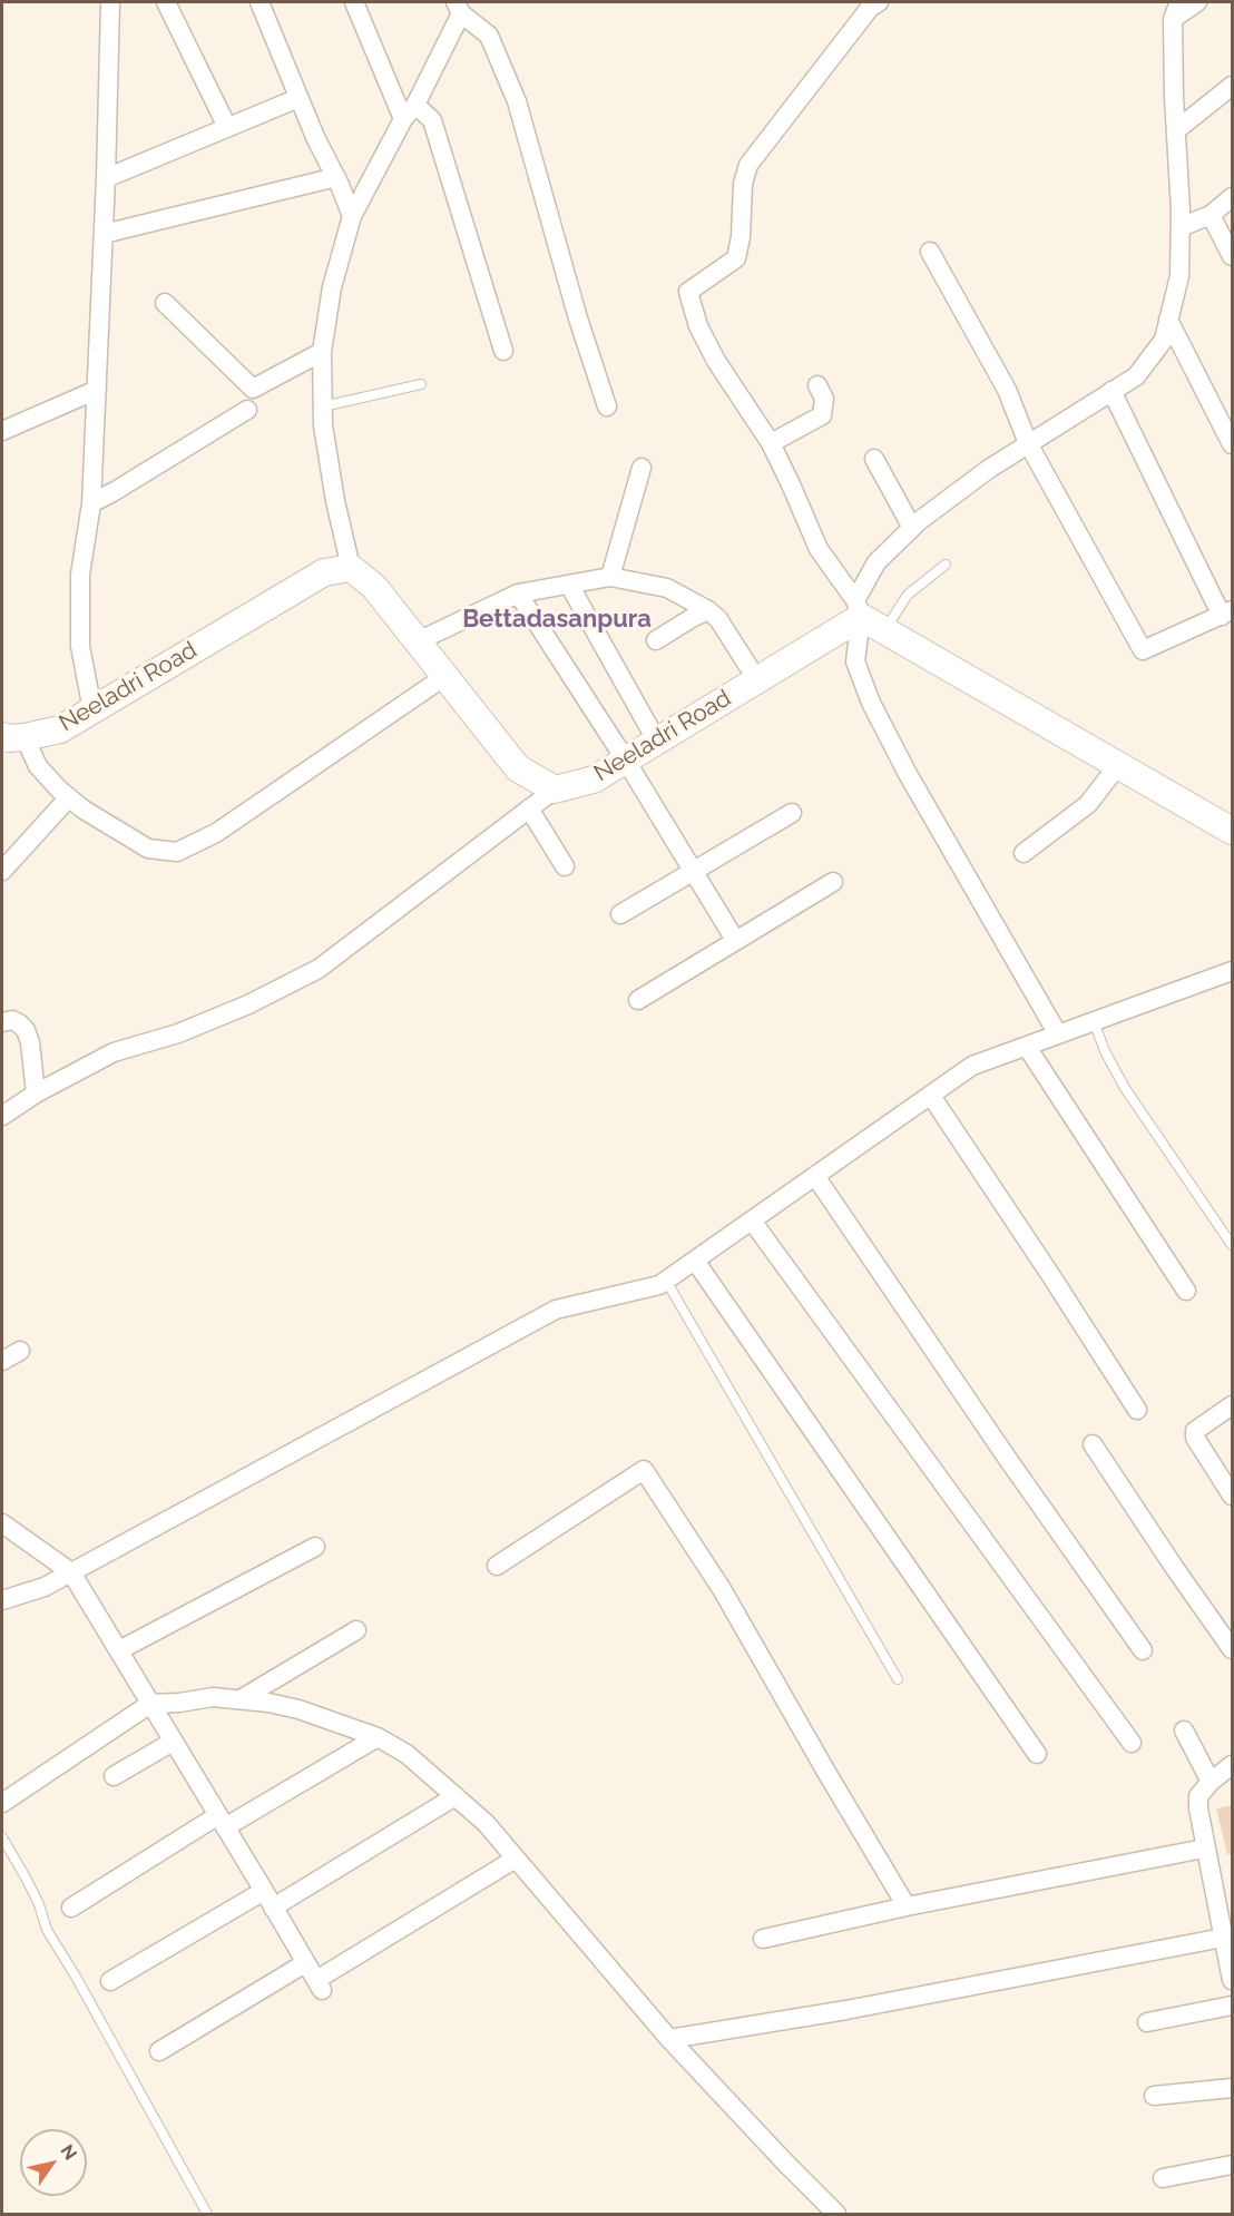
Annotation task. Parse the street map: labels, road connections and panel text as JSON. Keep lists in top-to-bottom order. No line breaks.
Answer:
{"streets":{"main road":["Neeladri Road"]},"districts":["Bettadasanpura"],"north":"top right"}
